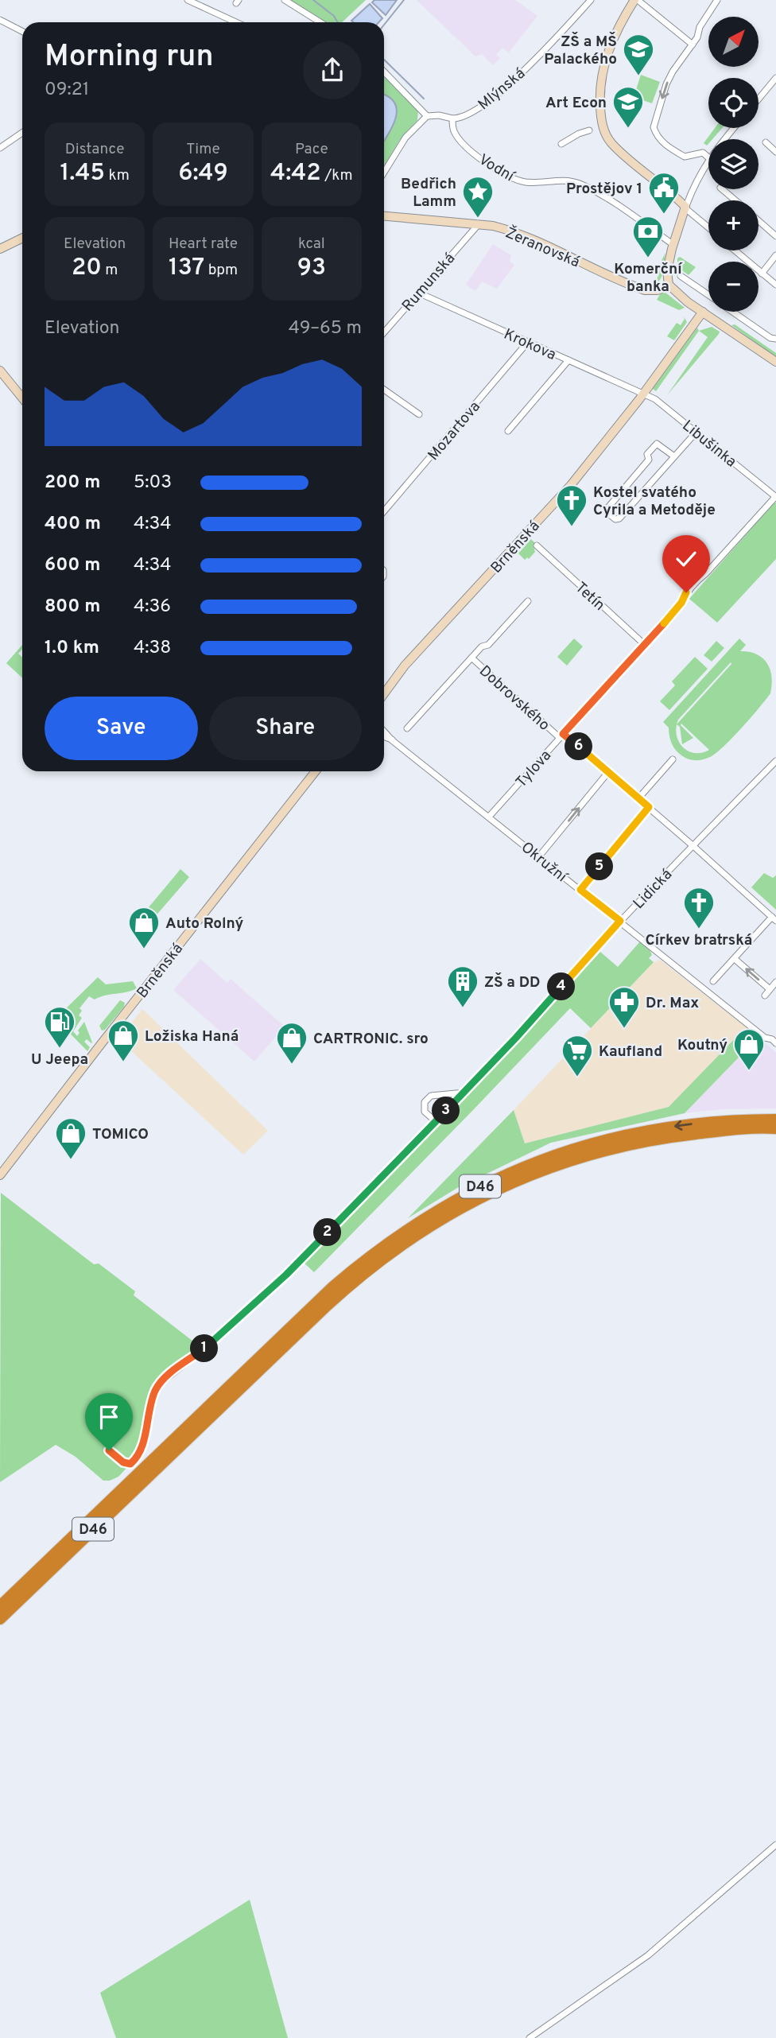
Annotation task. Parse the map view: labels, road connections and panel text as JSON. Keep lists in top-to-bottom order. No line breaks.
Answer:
{"streets":{"highway":["D46"],"main road":["Žeranovská","Brněnská"],"street":["Mlýnská","Vodní","Rumunská","Krokova","Mozartova","Libušinka","Tetín","Dobrovského","Tylova","Okružní","Lidická"]},"crossings":[["Mlýnská","Vodní"],["Žeranovská","Rumunská"],["Rumunská","Krokova"],["Krokova","Mozartova"],["Krokova","Libušinka"],["Krokova","Brněnská"],["Libušinka","Brněnská"],["Libušinka","Tylova"],["Tetín","Tylova"],["Dobrovského","Tylova"],["Dobrovského","Lidická"],["Tylova","Okružní"],["Okružní","Lidická"]],"places":{"school or university":["ZŠ a MŠ Palackého","Art Econ"],"public building":["Prostějov 1"],"place":["Bedřich Lamm"],"bank":["Komerční banka"],"church":["Kostel svatého Cyrila a Metoděje","Církev bratrská"],"shop":["Auto Rolný","Ložiska Haná","CARTRONIC. sro","Koutný","TOMICO"],"building":["ZŠ a DD"],"pharmacy":["Dr. Max"],"fuel station":["U Jeepa"],"supermarket":["Kaufland"]},"north":"top right","page":{"map_buttons":["+","−"],"heading":["Morning run","09:21"],"stats":[["Distance","1.45 km"],["Time","6:49"],["Pace","4:42 /km"],["Elevation","20 m"],["Heart rate","137 bpm"],["kcal","93"]],"chart":["Elevation","49–65 m"],"list":[{"name":"200 m","note":"5:03"},{"name":"400 m","note":"4:34"},{"name":"600 m","note":"4:34"},{"name":"800 m","note":"4:36"},{"name":"1.0 km","note":"4:38"}],"buttons":["Save","Share"],"pins":["6","5","4","3","2","1"]}}
